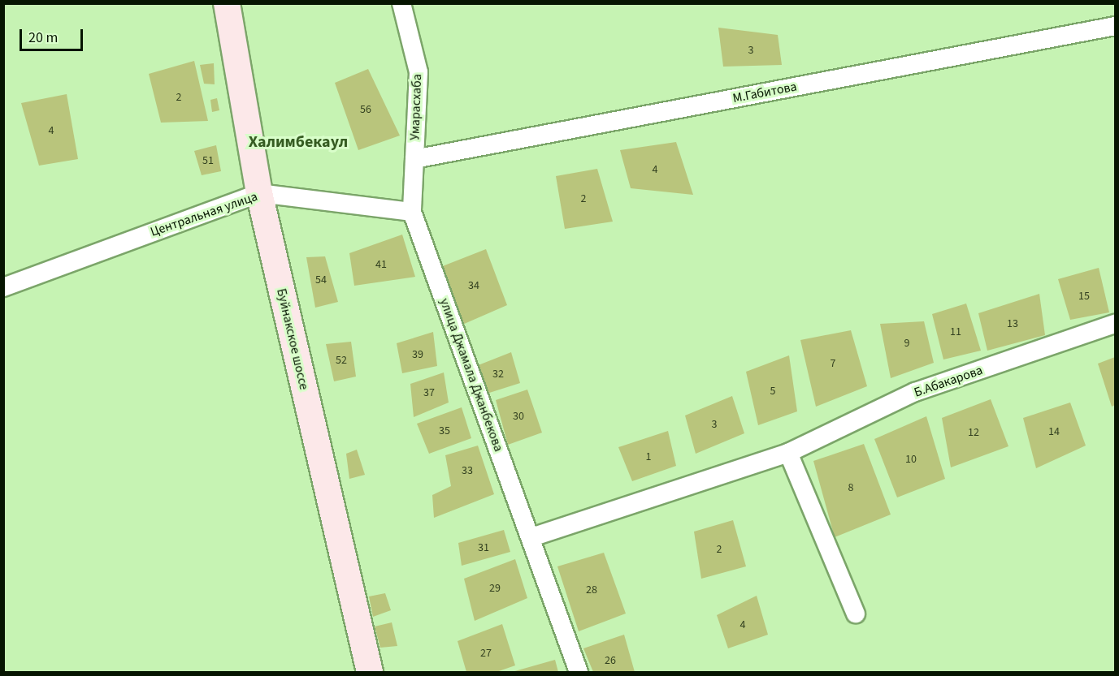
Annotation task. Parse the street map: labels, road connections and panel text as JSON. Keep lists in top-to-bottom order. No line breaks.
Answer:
{"streets":{"main road":["Буйнакское шоссе"],"street":["М.Габитова","Умарасхаба","Центральная улица","улица Джамала Джанбекова","Б.Абакарова"]},"crossings":[["М.Габитова","Умарасхаба"],["Умарасхаба","Центральная улица"],["Умарасхаба","улица Джамала Джанбекова"],["Центральная улица","Буйнакское шоссе"],["Центральная улица","улица Джамала Джанбекова"],["улица Джамала Джанбекова","Б.Абакарова"]],"districts":["Халимбекаул"],"house_numbers":["3","2","56","4","51","4","2","41","54","34","15","13","11","9","39","52","7","32","5","37","30","3","35","14","12","1","10","33","8","31","2","29","28","4","27","26"],"scale_bar":"20 m"}
